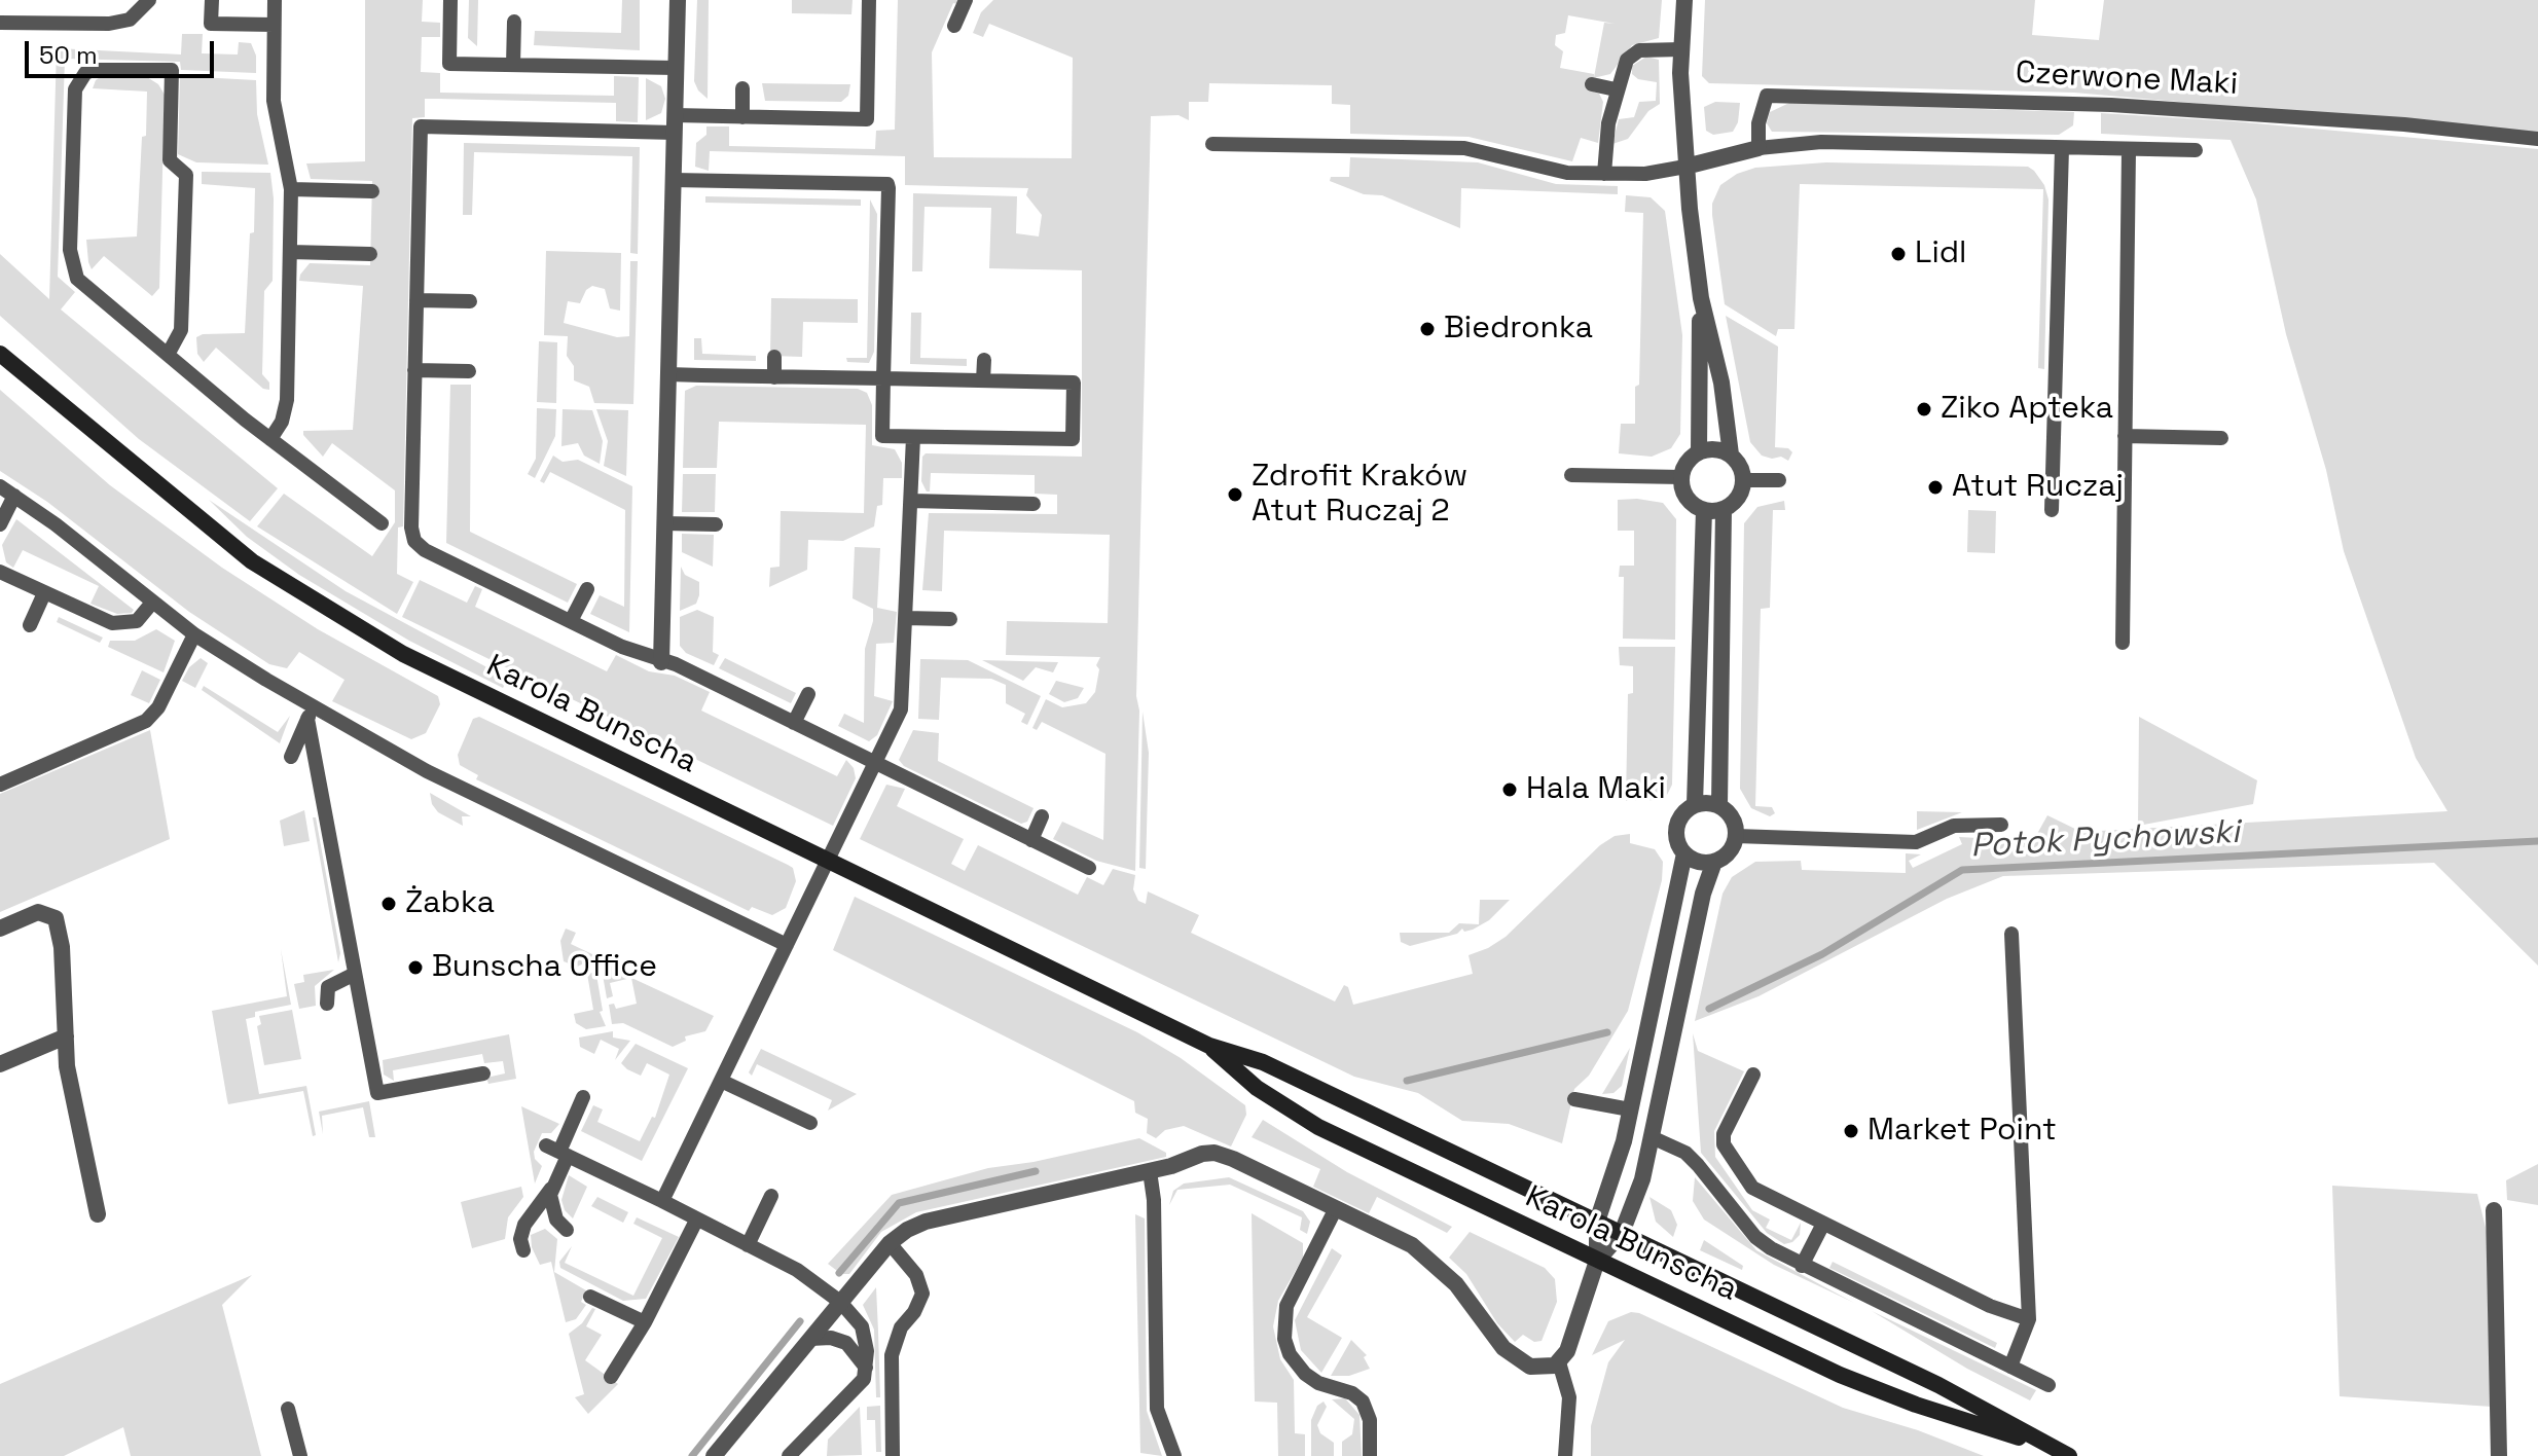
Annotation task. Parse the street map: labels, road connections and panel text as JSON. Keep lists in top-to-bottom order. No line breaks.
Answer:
{"streets":{"main road":["Karola Bunscha"],"lane":["Czerwone Maki"]},"water":["Potok Pychowski"],"places":["Lidl","Biedronka","Ziko Apteka","Atut Ruczaj","Zdrofit Kraków Atut Ruczaj 2","Hala Maki","Żabka","Bunscha Office","Market Point"],"scale_bar":"50 m"}
